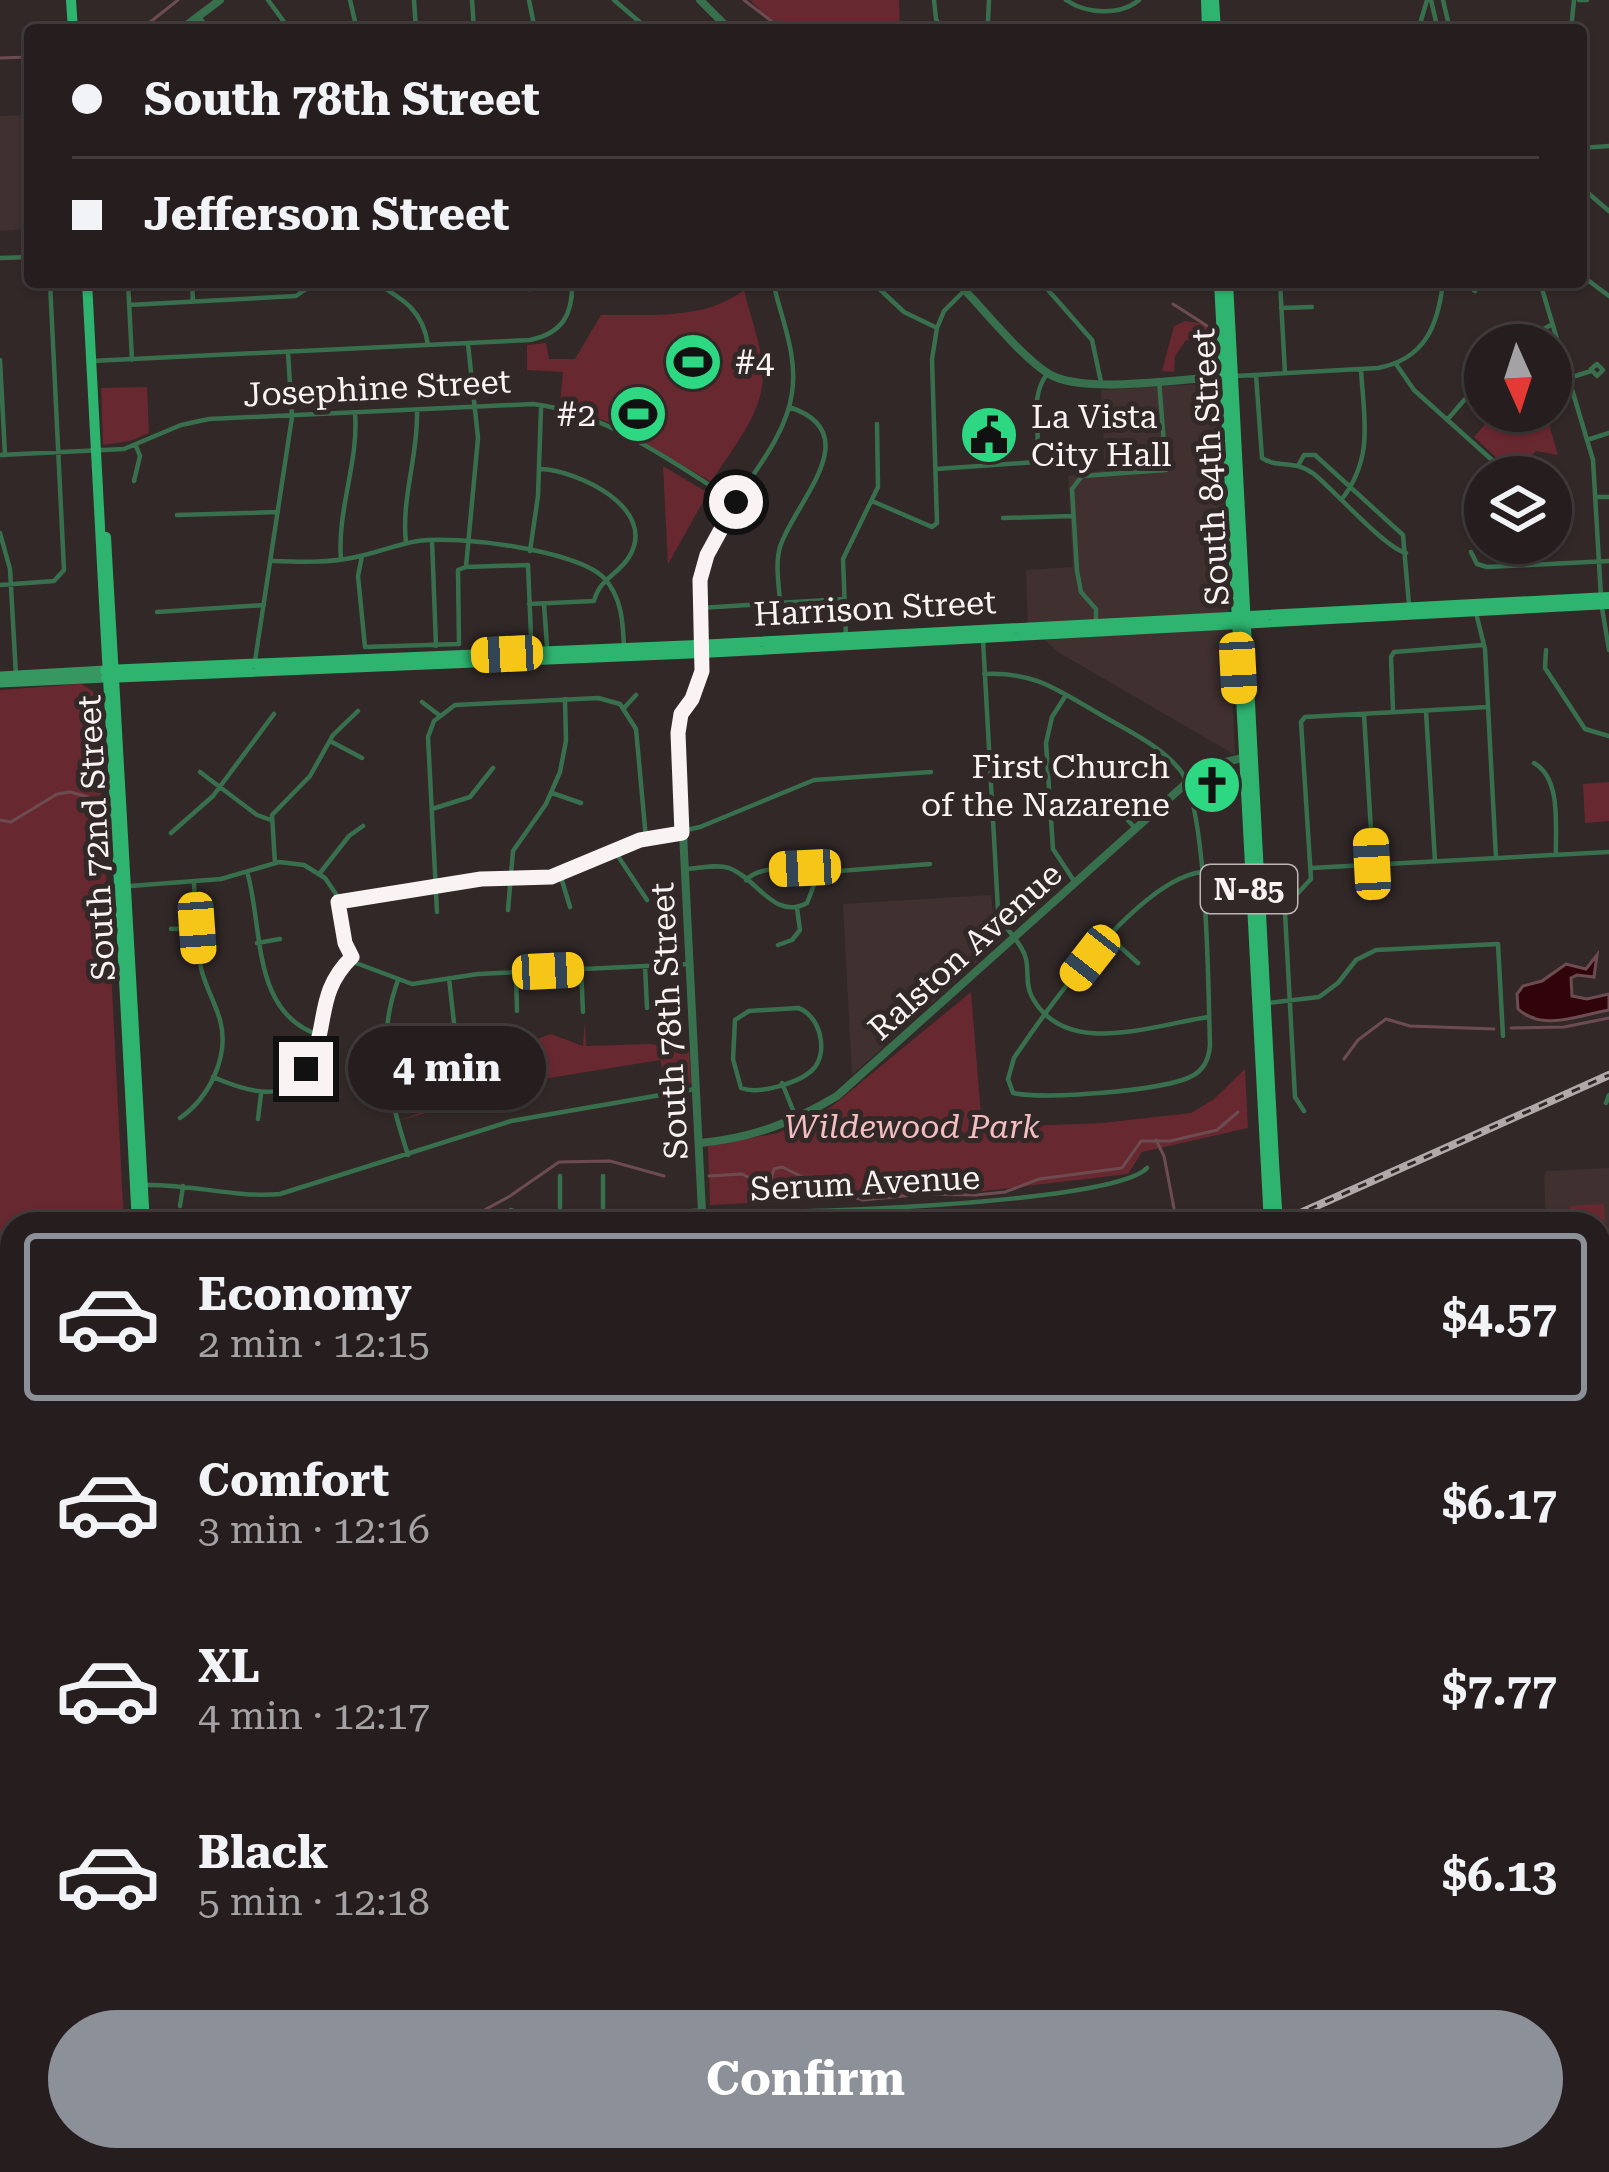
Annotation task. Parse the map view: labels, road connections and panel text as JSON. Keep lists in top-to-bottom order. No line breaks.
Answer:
{"streets":{"main road":["South 84th Street","Harrison Street","South 72nd Street","N-85"],"street":["Josephine Street","Ralston Avenue","South 78th Street","Serum Avenue"]},"crossings":[["Josephine Street","South 72nd Street"],["Josephine Street","South 78th Street"],["South 84th Street","Harrison Street"],["South 84th Street","Ralston Avenue"],["Harrison Street","South 72nd Street"],["Harrison Street","South 78th Street"],["Ralston Avenue","South 78th Street"]],"parks":["Wildewood Park"],"places":{"sports":["#4","#2"],"public building":["La Vista City Hall"],"church":["First Church of the Nazarene"]},"north":"bottom","page":{"banner":["South 78th Street","Jefferson Street"],"bubble":"4 min","list":[{"name":"Economy","note":"2 min · 12:15","value":"$4.57"},{"name":"Comfort","note":"3 min · 12:16","value":"$6.17"},{"name":"XL","note":"4 min · 12:17","value":"$7.77"},{"name":"Black","note":"5 min · 12:18","value":"$6.13"}],"buttons":"Confirm"}}
